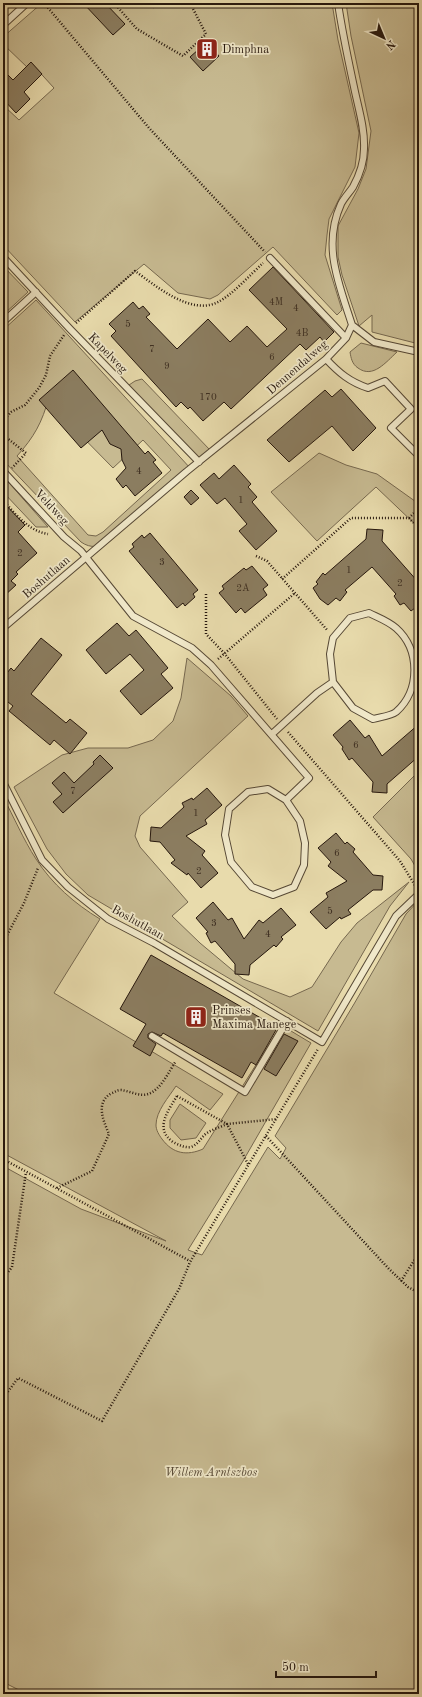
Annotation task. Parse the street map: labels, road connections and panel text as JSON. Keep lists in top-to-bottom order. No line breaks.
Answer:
{"streets":{"lane":["Kapelweg","Dennendalweg","Veldweg","Boshutlaan"]},"crossings":[["Kapelweg","Dennendalweg"],["Dennendalweg","Veldweg"],["Dennendalweg","Boshutlaan"],["Veldweg","Boshutlaan"]],"parks":["Willem Arntszbos"],"places":{"building":["Dimphna","Prinses Maxima Manege"]},"house_numbers":["4M","4","5","4B","7","6","9","170","4","1","2","3","1","2","2A","6","7","1","6","2","5","3","4"],"scale_bar":"50 m","north":"bottom right"}
